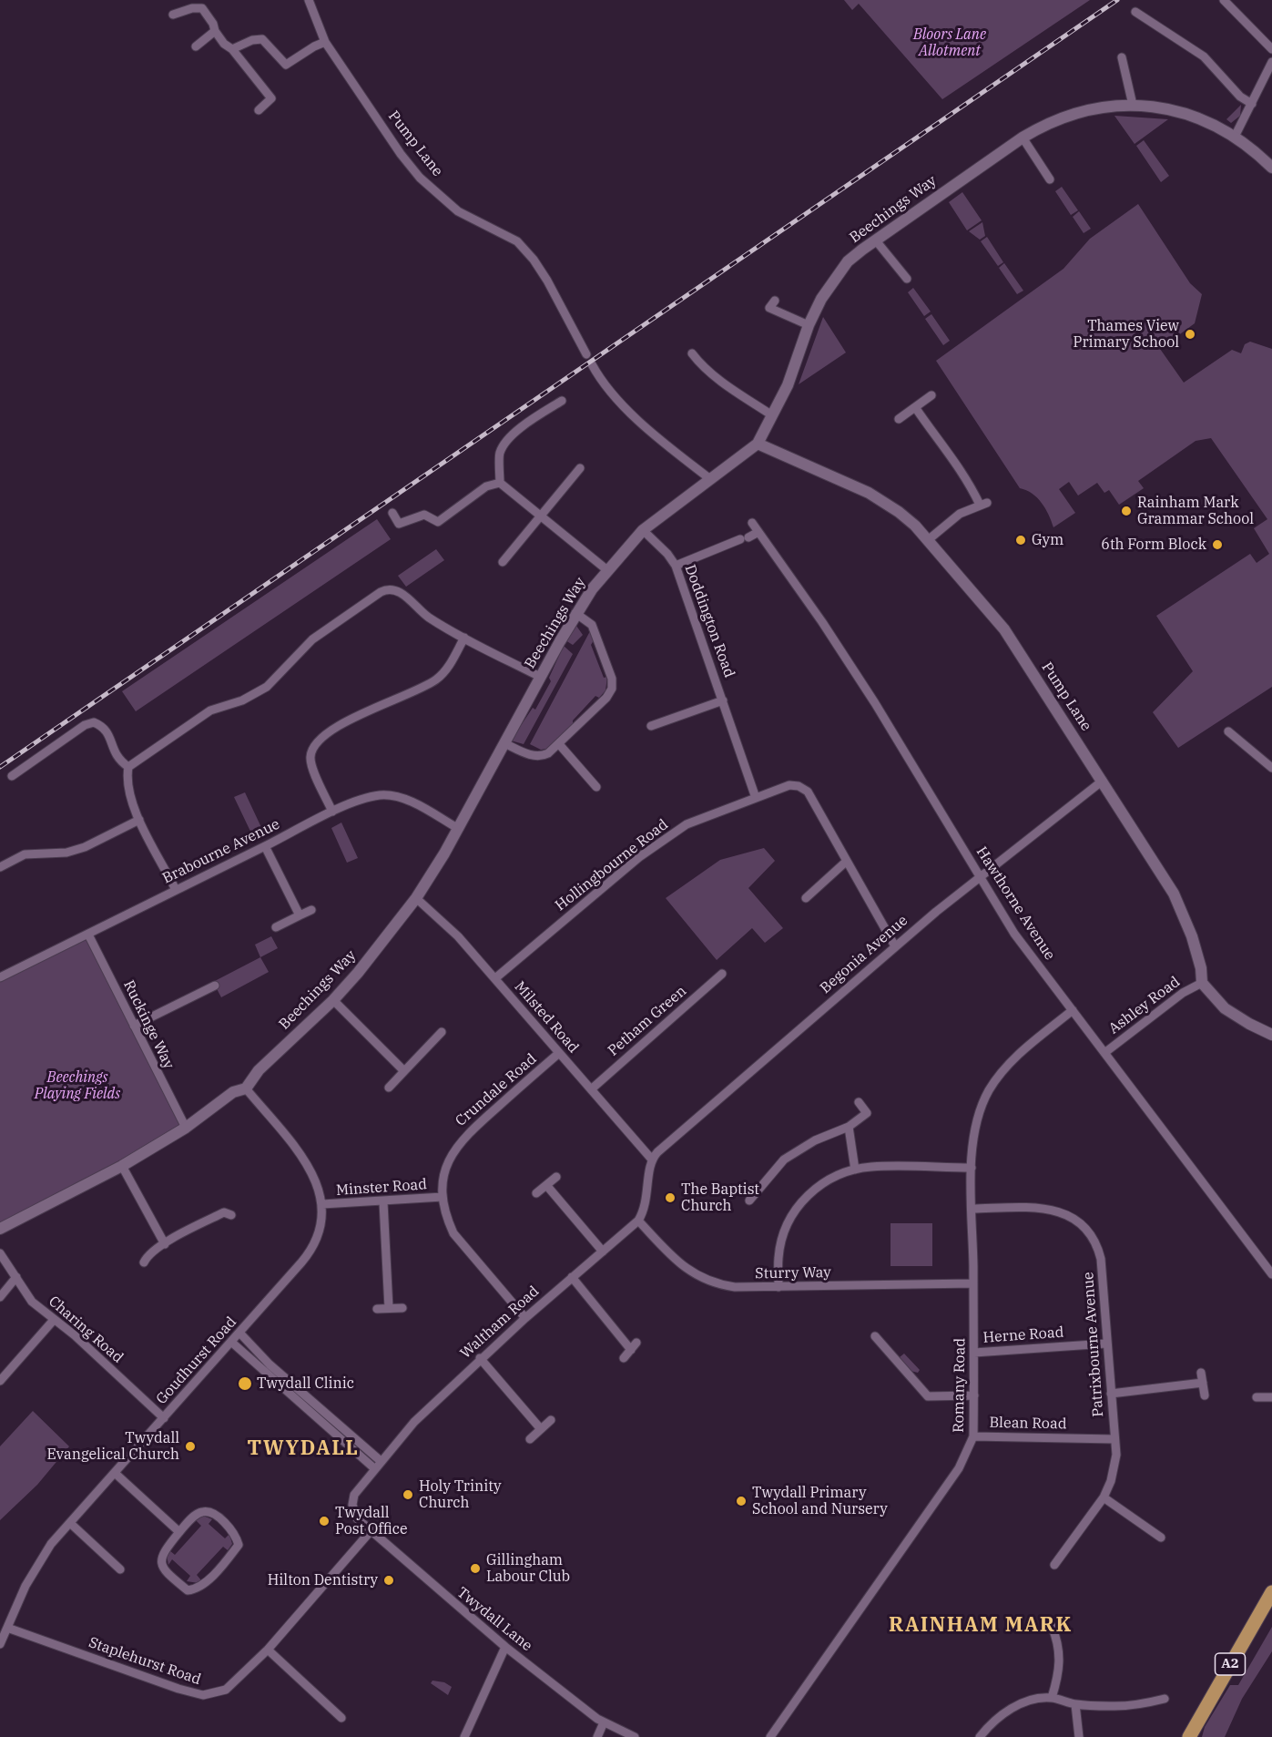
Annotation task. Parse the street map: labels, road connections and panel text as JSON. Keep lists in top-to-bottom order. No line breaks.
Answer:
{"streets":{"main road":["A2"],"street":["Pump Lane","Beechings Way","Doddington Road","Brabourne Avenue","Hollingbourne Road","Hawthorne Avenue","Begonia Avenue","Ashley Road","Milsted Road","Petham Green","Ruckinge Way","Crundale Road","Minster Road","Sturry Way","Waltham Road","Charing Road","Herne Road","Patrixbourne Avenue","Goudhurst Road","Romany Road","Blean Road","Twydall Lane","Staplehurst Road"]},"crossings":[["Pump Lane","Beechings Way"],["Pump Lane","Begonia Avenue"],["Pump Lane","Ashley Road"],["Beechings Way","Doddington Road"],["Beechings Way","Brabourne Avenue"],["Beechings Way","Milsted Road"],["Beechings Way","Ruckinge Way"],["Beechings Way","Goudhurst Road"],["Doddington Road","Hollingbourne Road"],["Brabourne Avenue","Ruckinge Way"],["Hollingbourne Road","Begonia Avenue"],["Hollingbourne Road","Milsted Road"],["Hawthorne Avenue","Begonia Avenue"],["Hawthorne Avenue","Ashley Road"],["Hawthorne Avenue","Romany Road"],["Begonia Avenue","Milsted Road"],["Begonia Avenue","Waltham Road"],["Milsted Road","Petham Green"],["Milsted Road","Crundale Road"],["Milsted Road","Waltham Road"],["Crundale Road","Minster Road"],["Crundale Road","Waltham Road"],["Minster Road","Goudhurst Road"],["Sturry Way","Waltham Road"],["Sturry Way","Romany Road"],["Waltham Road","Twydall Lane"],["Charing Road","Goudhurst Road"],["Herne Road","Patrixbourne Avenue"],["Herne Road","Romany Road"],["Patrixbourne Avenue","Romany Road"],["Patrixbourne Avenue","Blean Road"],["Goudhurst Road","Staplehurst Road"],["Romany Road","Blean Road"],["Twydall Lane","Staplehurst Road"]],"districts":["TWYDALL","RAINHAM MARK"],"parks":["Bloors Lane Allotment","Beechings Playing Fields"],"places":["Thames View Primary School","Rainham Mark Grammar School","Gym","6th Form Block","The Baptist Church","Twydall Clinic","Twydall Evangelical Church","Holy Trinity Church","Twydall Primary School and Nursery","Twydall Post Office","Gillingham Labour Club","Hilton Dentistry"]}
